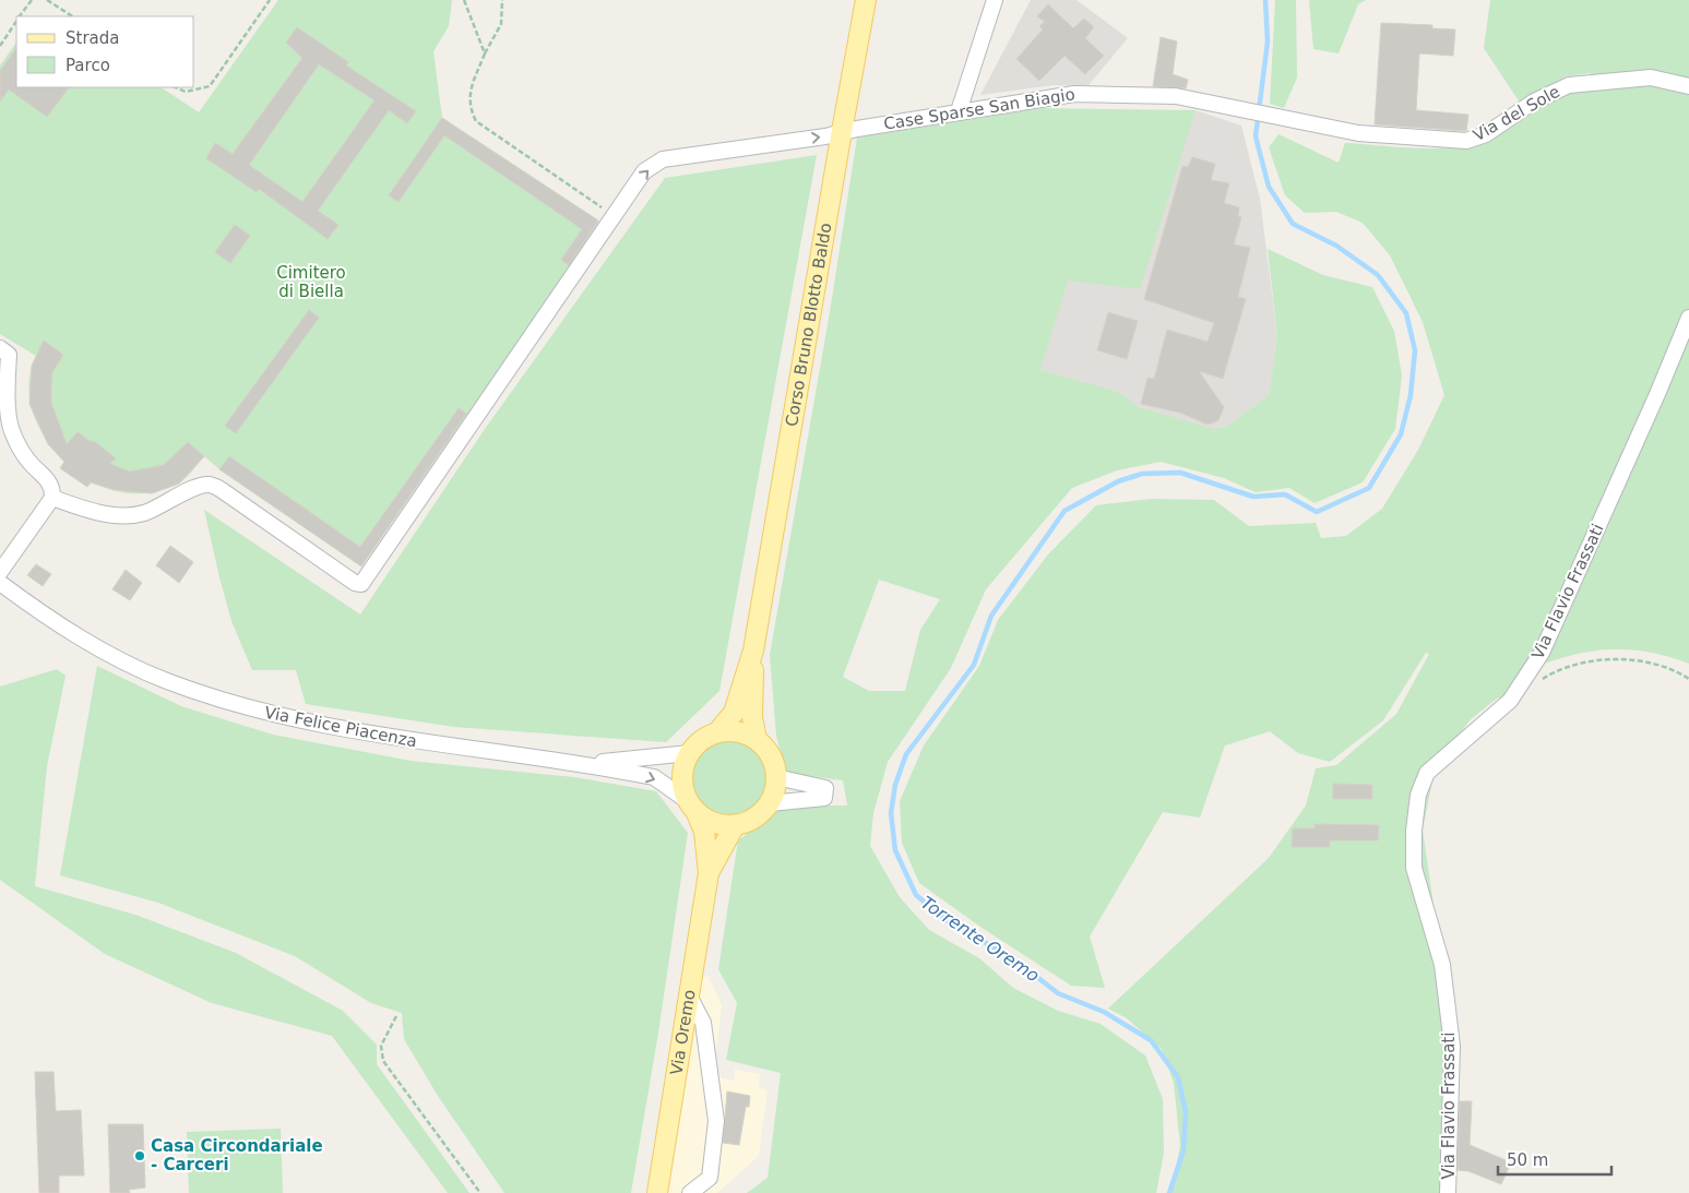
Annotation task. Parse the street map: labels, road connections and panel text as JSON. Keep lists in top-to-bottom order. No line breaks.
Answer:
{"streets":{"main road":["Corso Bruno Blotto Baldo","Via Oremo"],"street":["Case Sparse San Biagio","Via del Sole","Via Flavio Frassati","Via Felice Piacenza"]},"crossings":[["Case Sparse San Biagio","Via del Sole"],["Case Sparse San Biagio","Corso Bruno Blotto Baldo"],["Corso Bruno Blotto Baldo","Via Felice Piacenza"],["Corso Bruno Blotto Baldo","Via Oremo"],["Via Felice Piacenza","Via Oremo"]],"water":["Torrente Oremo"],"parks":["Cimitero di Biella"],"places":["Casa Circondariale - Carceri"],"legend":["Strada","Parco"],"scale_bar":"50 m"}
